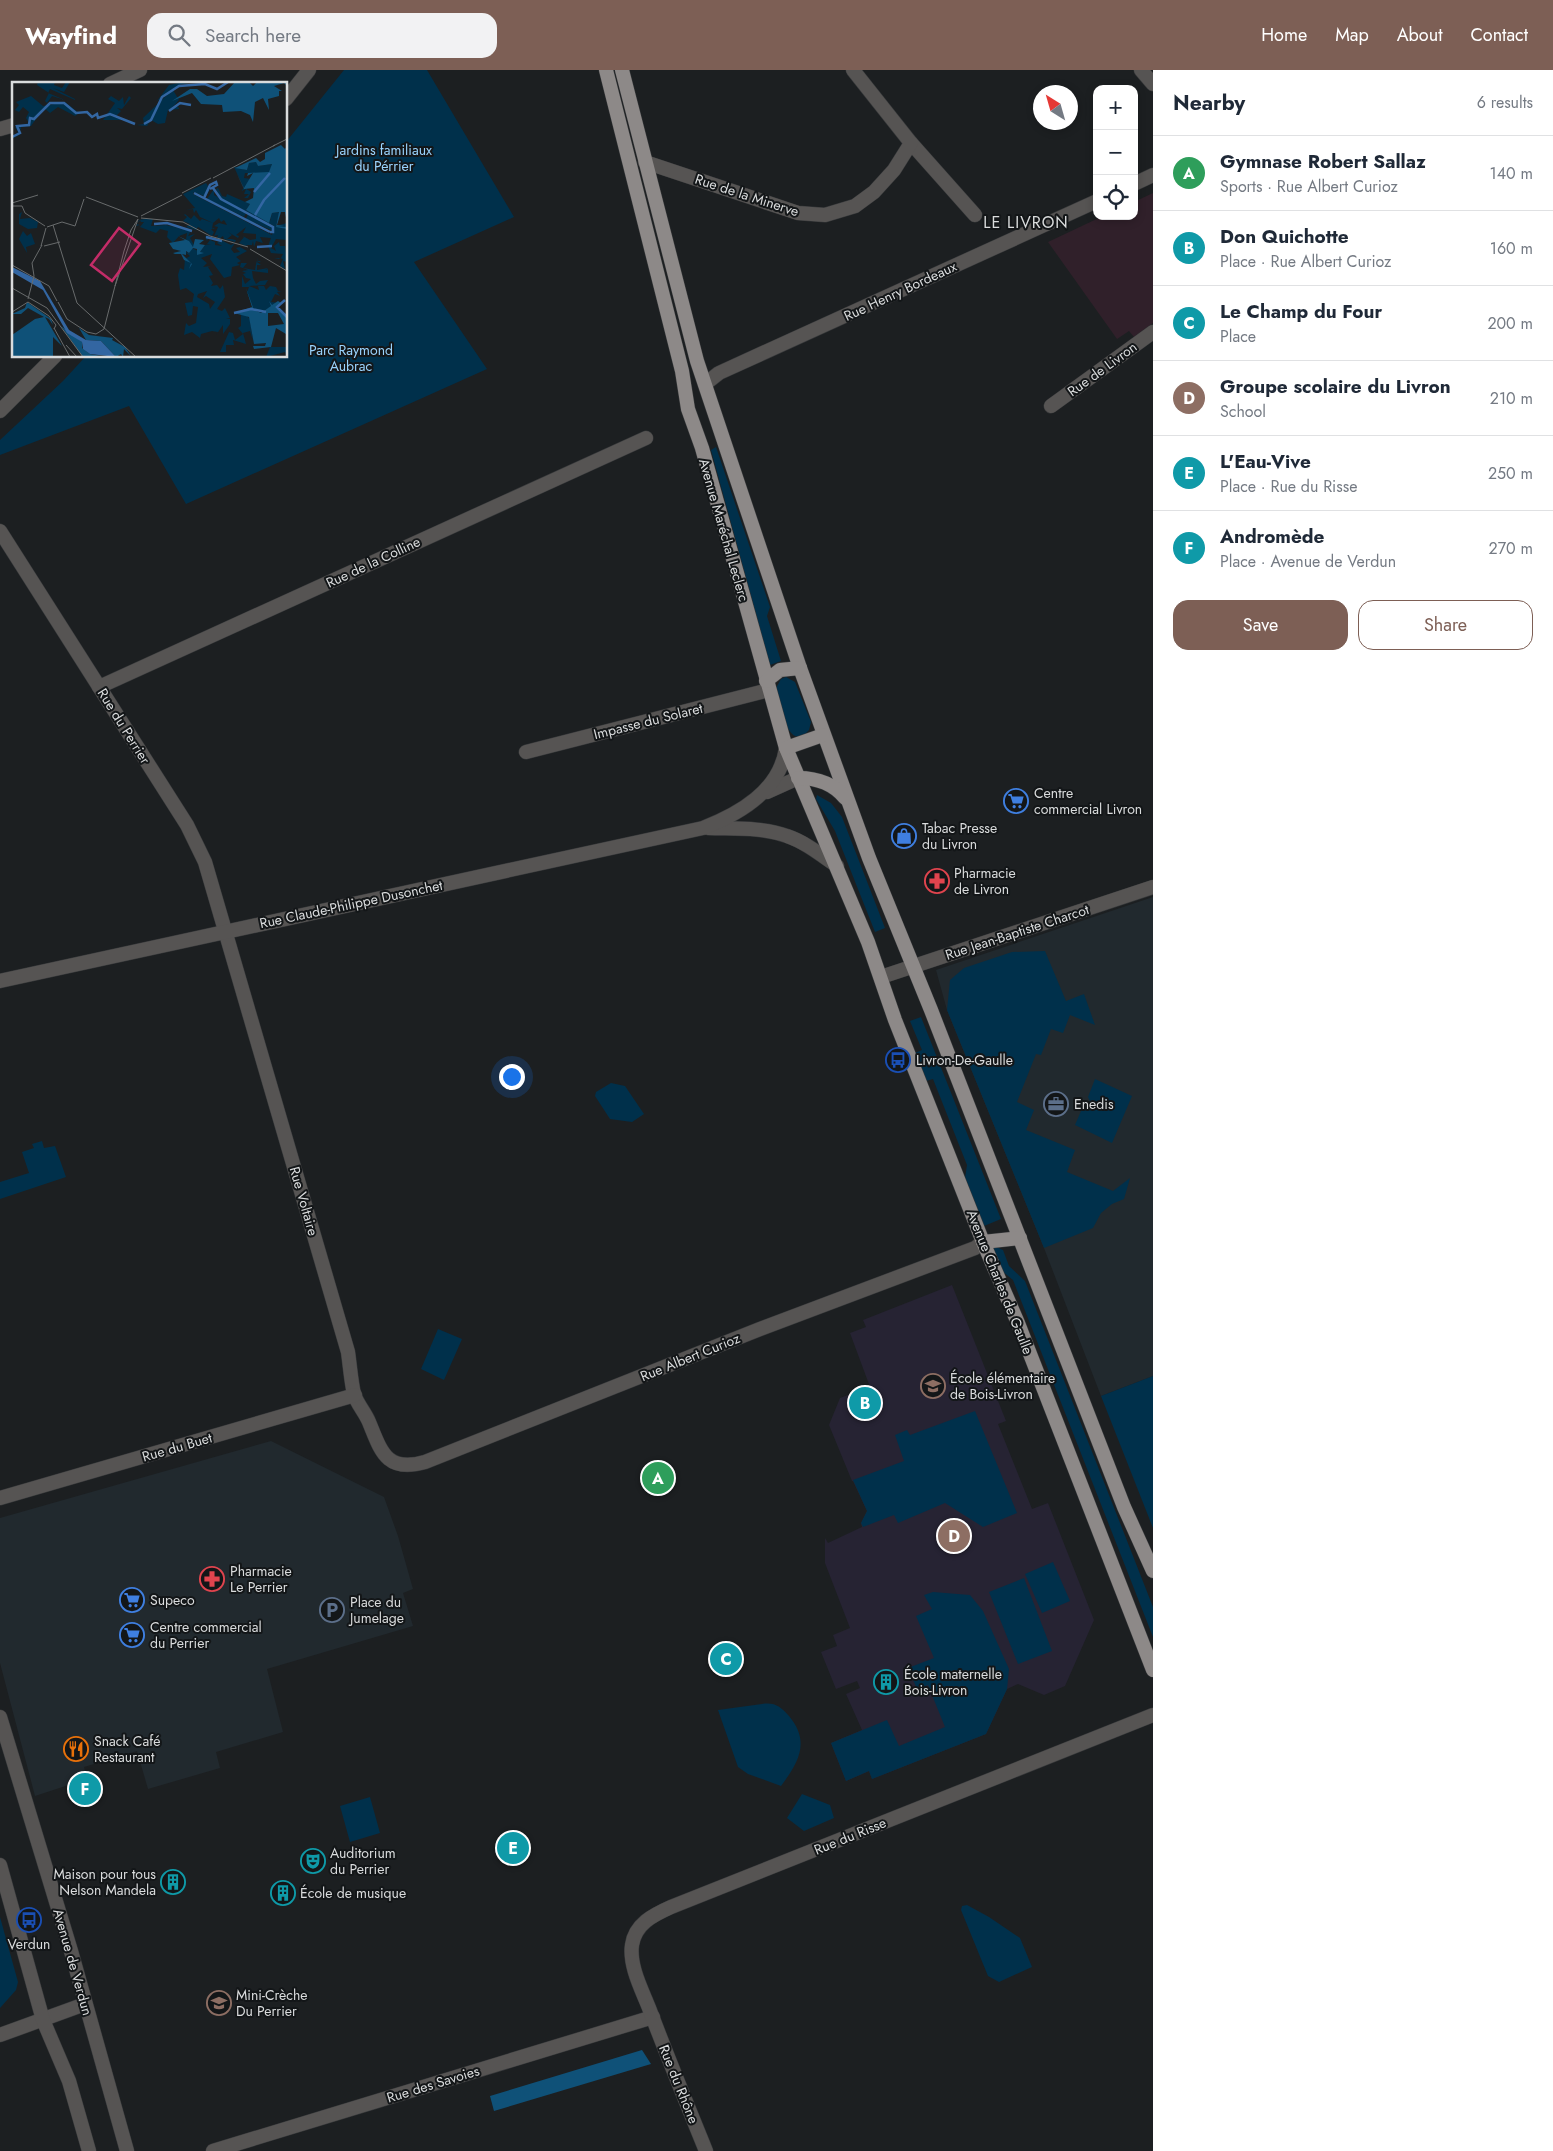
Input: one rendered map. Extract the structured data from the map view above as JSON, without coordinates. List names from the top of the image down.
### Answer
{
  "streets": {
    "main road": ["Avenue Maréchal Leclerc", "Avenue Charles de Gaulle"],
    "street": [
      "Rue de la Minerve",
      "Rue Henry Bordeaux",
      "Rue de Livron",
      "Rue de la Colline",
      "Impasse du Solaret",
      "Rue du Perrier",
      "Rue Claude-Philippe Dusonchet",
      "Rue Jean-Baptiste Charcot",
      "Rue Voltaire",
      "Rue Albert Curioz",
      "Rue du Buet",
      "Rue du Risse",
      "Avenue de Verdun",
      "Rue des Savoies",
      "Rue du Rhône"
    ]
  },
  "crossings": [
    ["Rue de la Minerve", "Avenue Maréchal Leclerc"],
    ["Rue Henry Bordeaux", "Avenue Maréchal Leclerc"],
    ["Avenue Maréchal Leclerc", "Impasse du Solaret"],
    ["Avenue Maréchal Leclerc", "Rue Claude-Philippe Dusonchet"],
    ["Avenue Maréchal Leclerc", "Rue Jean-Baptiste Charcot"],
    ["Avenue Maréchal Leclerc", "Avenue Charles de Gaulle"],
    ["Rue de la Colline", "Rue du Perrier"],
    ["Rue du Perrier", "Rue Claude-Philippe Dusonchet"],
    ["Rue du Perrier", "Rue Voltaire"],
    ["Rue Claude-Philippe Dusonchet", "Rue Voltaire"],
    ["Rue Jean-Baptiste Charcot", "Avenue Charles de Gaulle"],
    ["Rue Voltaire", "Rue Albert Curioz"],
    ["Rue Voltaire", "Rue du Buet"],
    ["Avenue Charles de Gaulle", "Rue Albert Curioz"],
    ["Rue du Risse", "Rue des Savoies"],
    ["Rue du Risse", "Rue du Rhône"],
    ["Rue des Savoies", "Rue du Rhône"]
  ],
  "districts": ["LE LIVRON"],
  "parks": ["Jardins familiaux du Pérrier", "Parc Raymond Aubrac"],
  "places": {
    "supermarket": ["Centre commercial Livron", "Supeco", "Centre commercial du Perrier"],
    "shop": ["Tabac Presse du Livron"],
    "pharmacy": ["Pharmacie de Livron", "Pharmacie Le Perrier"],
    "bus stop": ["Livron-De-Gaulle", "Verdun"],
    "office": ["Enedis"],
    "school or university": ["École élémentaire de Bois-Livron", "Mini-Crèche Du Perrier"],
    "parking": ["Place du Jumelage"],
    "building": ["École maternelle Bois-Livron", "Maison pour tous Nelson Mandela", "École de musique"],
    "restaurant": ["Snack Café Restaurant"],
    "theatre": ["Auditorium du Perrier"]
  },
  "north": "top left",
  "page": {
    "header": "Wayfind",
    "search": "Search here",
    "nav": [
      "Home",
      "Map",
      "About",
      "Contact"
    ],
    "heading": ["Nearby", "6 results"],
    "map_buttons": ["+", "−"],
    "list": [
      {
        "mark": "A",
        "name": "Gymnase Robert Sallaz",
        "note": "Sports · Rue Albert Curioz",
        "value": "140 m"
      },
      {
        "mark": "B",
        "name": "Don Quichotte",
        "note": "Place · Rue Albert Curioz",
        "value": "160 m"
      },
      {
        "mark": "C",
        "name": "Le Champ du Four",
        "note": "Place",
        "value": "200 m"
      },
      {
        "mark": "D",
        "name": "Groupe scolaire du Livron",
        "note": "School",
        "value": "210 m"
      },
      {
        "mark": "E",
        "name": "L'Eau-Vive",
        "note": "Place · Rue du Risse",
        "value": "250 m"
      },
      {
        "mark": "F",
        "name": "Andromède",
        "note": "Place · Avenue de Verdun",
        "value": "270 m"
      }
    ],
    "buttons": ["Save", "Share"],
    "pins": [
      "B",
      "A",
      "D",
      "C",
      "F",
      "E"
    ]
  }
}
